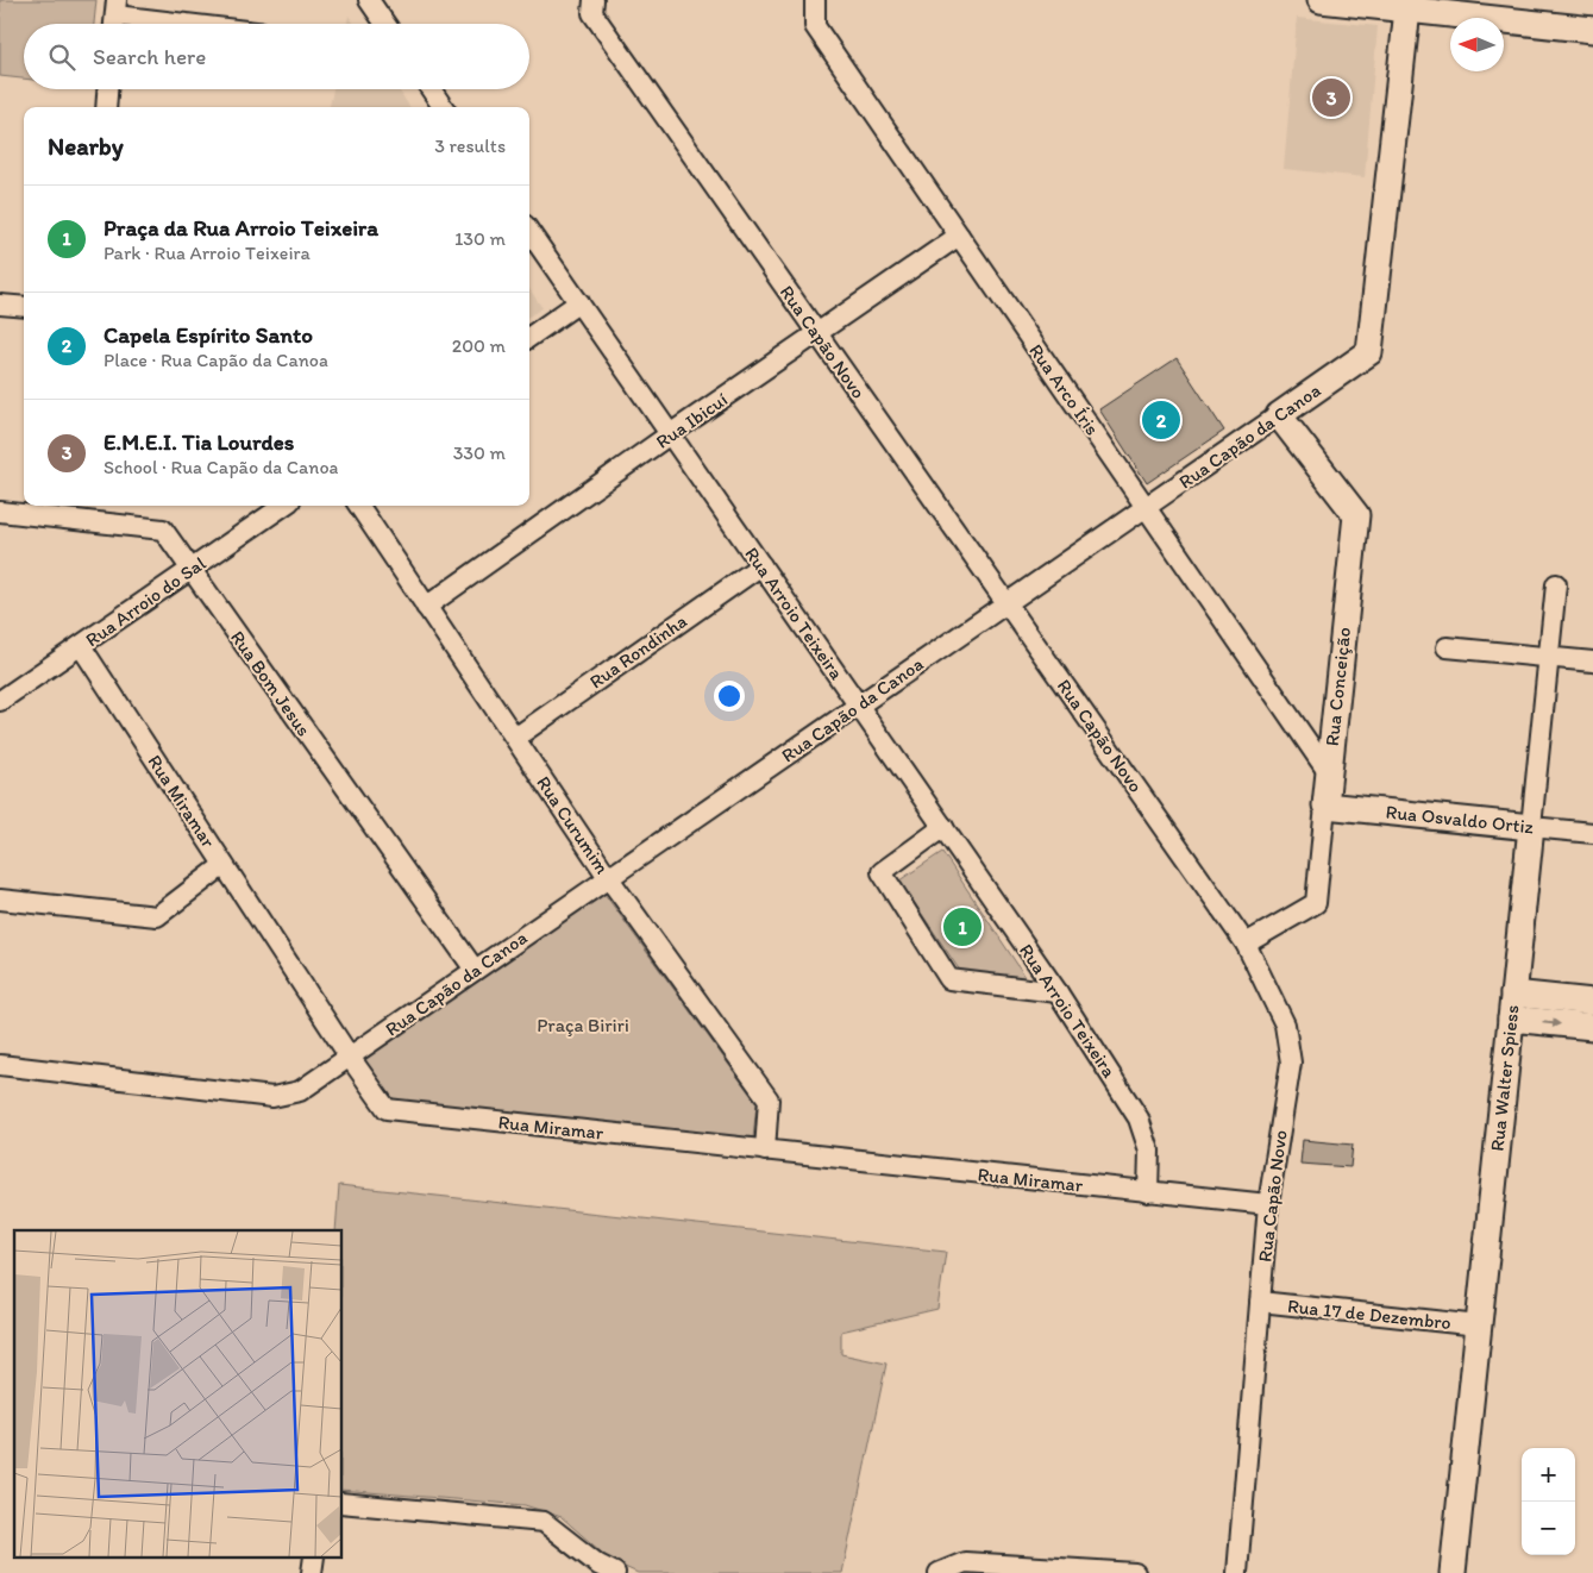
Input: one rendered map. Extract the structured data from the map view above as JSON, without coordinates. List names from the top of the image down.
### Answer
{
  "streets": {
    "street": [
      "Rua Capão Novo",
      "Rua Arco Íris",
      "Rua Ibicuí",
      "Rua Capão da Canoa",
      "Rua Arroio do Sal",
      "Rua Arroio Teixeira",
      "Rua Rondinha",
      "Rua Bom Jesus",
      "Rua Conceição",
      "Rua Miramar",
      "Rua Osvaldo Ortiz",
      "Rua Curumim",
      "Rua Walter Spiess",
      "Rua 17 de Dezembro"
    ]
  },
  "crossings": [
    ["Rua Capão Novo", "Rua Ibicuí"],
    ["Rua Capão Novo", "Rua Capão da Canoa"],
    ["Rua Capão Novo", "Rua Conceição"],
    ["Rua Capão Novo", "Rua Miramar"],
    ["Rua Capão Novo", "Rua 17 de Dezembro"],
    ["Rua Arco Íris", "Rua Ibicuí"],
    ["Rua Arco Íris", "Rua Capão da Canoa"],
    ["Rua Arco Íris", "Rua Conceição"],
    ["Rua Ibicuí", "Rua Arroio Teixeira"],
    ["Rua Ibicuí", "Rua Curumim"],
    ["Rua Capão da Canoa", "Rua Arroio Teixeira"],
    ["Rua Capão da Canoa", "Rua Bom Jesus"],
    ["Rua Capão da Canoa", "Rua Conceição"],
    ["Rua Capão da Canoa", "Rua Miramar"],
    ["Rua Capão da Canoa", "Rua Curumim"],
    ["Rua Arroio do Sal", "Rua Bom Jesus"],
    ["Rua Arroio do Sal", "Rua Miramar"],
    ["Rua Arroio Teixeira", "Rua Rondinha"],
    ["Rua Arroio Teixeira", "Rua Miramar"],
    ["Rua Rondinha", "Rua Curumim"],
    ["Rua Conceição", "Rua Osvaldo Ortiz"],
    ["Rua Miramar", "Rua Curumim"],
    ["Rua Osvaldo Ortiz", "Rua Walter Spiess"],
    ["Rua Walter Spiess", "Rua 17 de Dezembro"]
  ],
  "parks": ["Praça Biriri"],
  "north": "left",
  "page": {
    "search": "Search here",
    "pins": ["3", "2", "1"],
    "heading": ["Nearby", "3 results"],
    "list": [
      {
        "mark": "1",
        "name": "Praça da Rua Arroio Teixeira",
        "note": "Park · Rua Arroio Teixeira",
        "value": "130 m"
      },
      {
        "mark": "2",
        "name": "Capela Espírito Santo",
        "note": "Place · Rua Capão da Canoa",
        "value": "200 m"
      },
      {
        "mark": "3",
        "name": "E.M.E.I. Tia Lourdes",
        "note": "School · Rua Capão da Canoa",
        "value": "330 m"
      }
    ],
    "map_buttons": ["+", "−"]
  }
}
